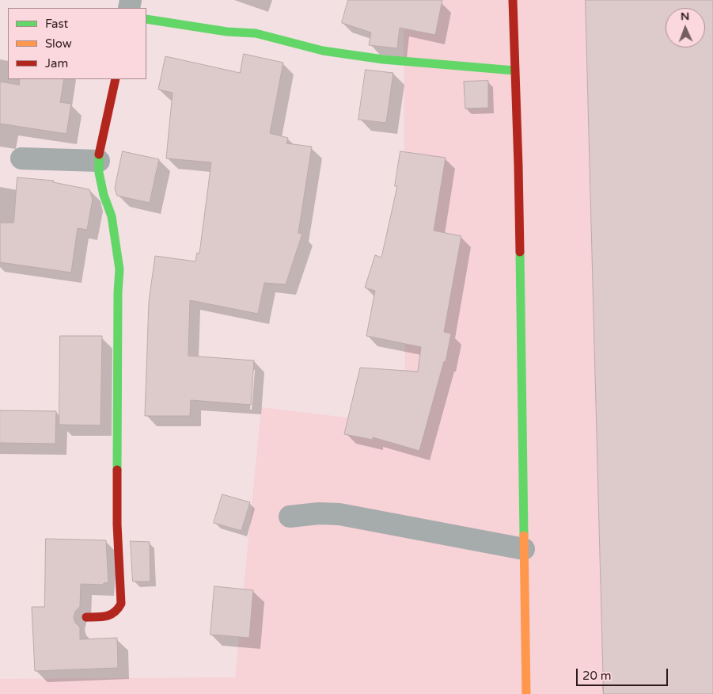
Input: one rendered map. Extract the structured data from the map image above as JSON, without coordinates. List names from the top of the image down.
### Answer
{
  "legend": ["Fast", "Slow", "Jam"],
  "scale_bar": "20 m",
  "north": "top"
}
